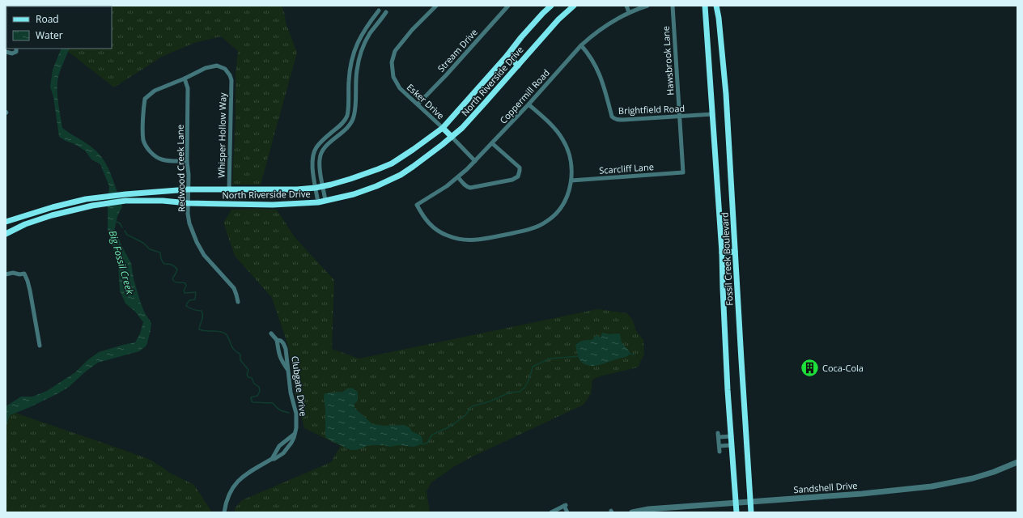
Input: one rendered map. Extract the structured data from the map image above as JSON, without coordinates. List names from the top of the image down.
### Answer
{
  "streets": {
    "main road": ["North Riverside Drive", "Fossil Creek Boulevard"],
    "street": [
      "Stream Drive",
      "Hawsbrook Lane",
      "Coppermill Road",
      "Esker Drive",
      "Brightfield Road",
      "Whisper Hollow Way",
      "Redwood Creek Lane",
      "Scarcliff Lane",
      "Clubgate Drive",
      "Sandshell Drive"
    ]
  },
  "crossings": [
    ["Stream Drive", "Esker Drive"],
    ["Hawsbrook Lane", "Brightfield Road"],
    ["Hawsbrook Lane", "Scarcliff Lane"],
    ["North Riverside Drive", "Esker Drive"],
    ["North Riverside Drive", "Whisper Hollow Way"],
    ["North Riverside Drive", "Redwood Creek Lane"],
    ["Coppermill Road", "Brightfield Road"],
    ["Coppermill Road", "Scarcliff Lane"],
    ["Brightfield Road", "Fossil Creek Boulevard"],
    ["Whisper Hollow Way", "Redwood Creek Lane"],
    ["Fossil Creek Boulevard", "Sandshell Drive"]
  ],
  "water": ["Big Fossil Creek"],
  "places": {
    "building": ["Coca-Cola"]
  },
  "legend": ["Road", "Water"]
}
